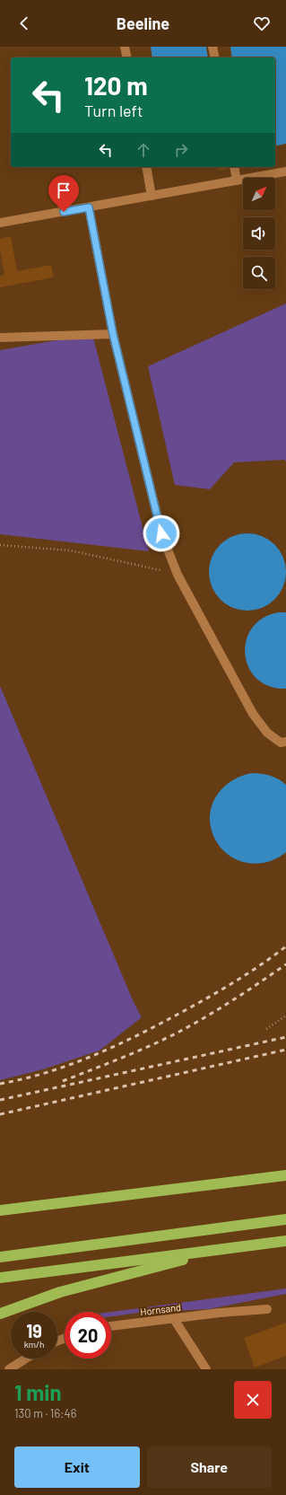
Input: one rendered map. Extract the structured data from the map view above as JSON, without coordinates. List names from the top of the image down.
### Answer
{
  "streets": {
    "street": ["Hornsand"]
  },
  "north": "top right",
  "page": {
    "header": "Beeline",
    "turn": ["120 m", "Turn left"],
    "speed": "19 km/h",
    "limit": "20",
    "heading": ["1 min", "130 m · 16:46"],
    "buttons": ["Exit", "Share"]
  }
}
